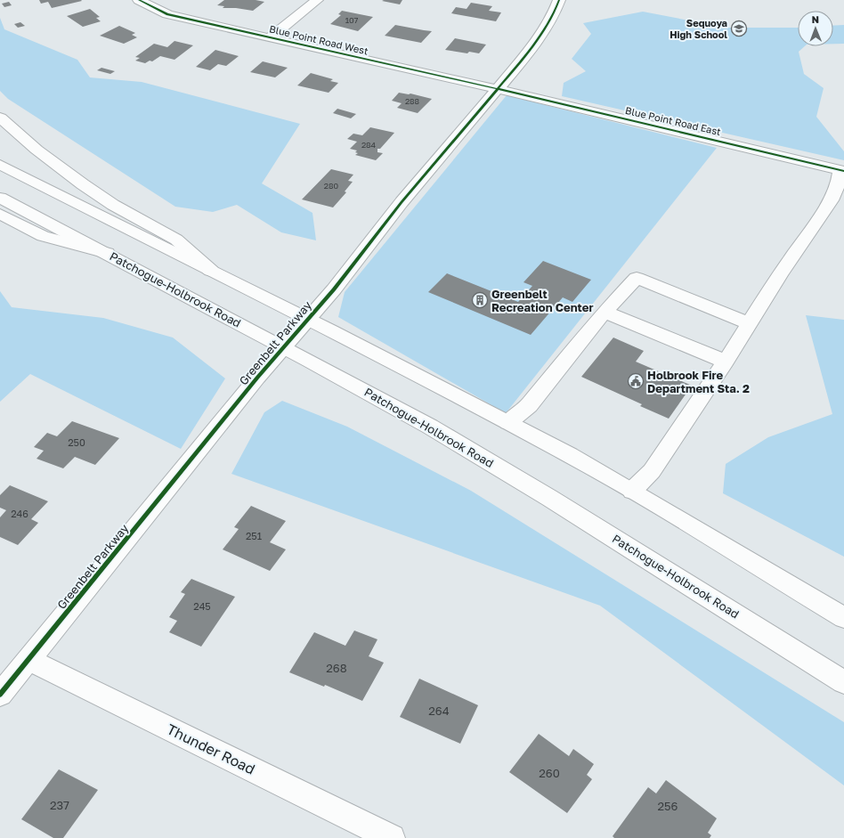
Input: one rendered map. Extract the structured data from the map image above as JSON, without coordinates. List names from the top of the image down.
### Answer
{
  "streets": {
    "main road": [
      "Blue Point Road West",
      "Blue Point Road East",
      "Patchogue-Holbrook Road",
      "Greenbelt Parkway",
      "Thunder Road"
    ]
  },
  "crossings": [
    ["Blue Point Road West", "Blue Point Road East"],
    ["Blue Point Road West", "Greenbelt Parkway"],
    ["Blue Point Road East", "Greenbelt Parkway"],
    ["Patchogue-Holbrook Road", "Greenbelt Parkway"],
    ["Greenbelt Parkway", "Thunder Road"]
  ],
  "places": {
    "school or university": ["Sequoya High School"],
    "building": ["Greenbelt Recreation Center"],
    "public building": ["Holbrook Fire Department Sta. 2"]
  },
  "house_numbers": [
    "107",
    "288",
    "284",
    "280",
    "250",
    "246",
    "251",
    "245",
    "268",
    "264",
    "260",
    "237",
    "256"
  ],
  "north": "top"
}
